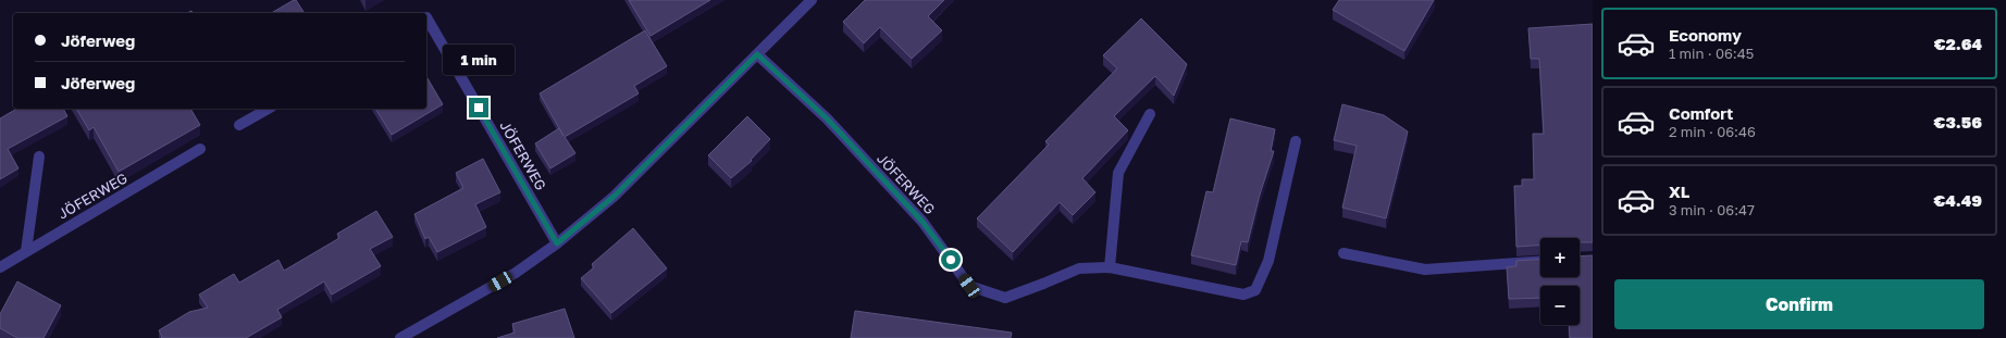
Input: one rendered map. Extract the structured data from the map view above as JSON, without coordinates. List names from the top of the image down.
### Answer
{
  "streets": {
    "street": ["JÖFERWEG"]
  },
  "page": {
    "list": [
      {
        "name": "Economy",
        "note": "1 min · 06:45",
        "value": "€2.64"
      },
      {
        "name": "Comfort",
        "note": "2 min · 06:46",
        "value": "€3.56"
      },
      {
        "name": "XL",
        "note": "3 min · 06:47",
        "value": "€4.49"
      }
    ],
    "banner": ["Jöferweg", "Jöferweg"],
    "bubble": "1 min",
    "map_buttons": ["+", "−"],
    "buttons": "Confirm"
  }
}
